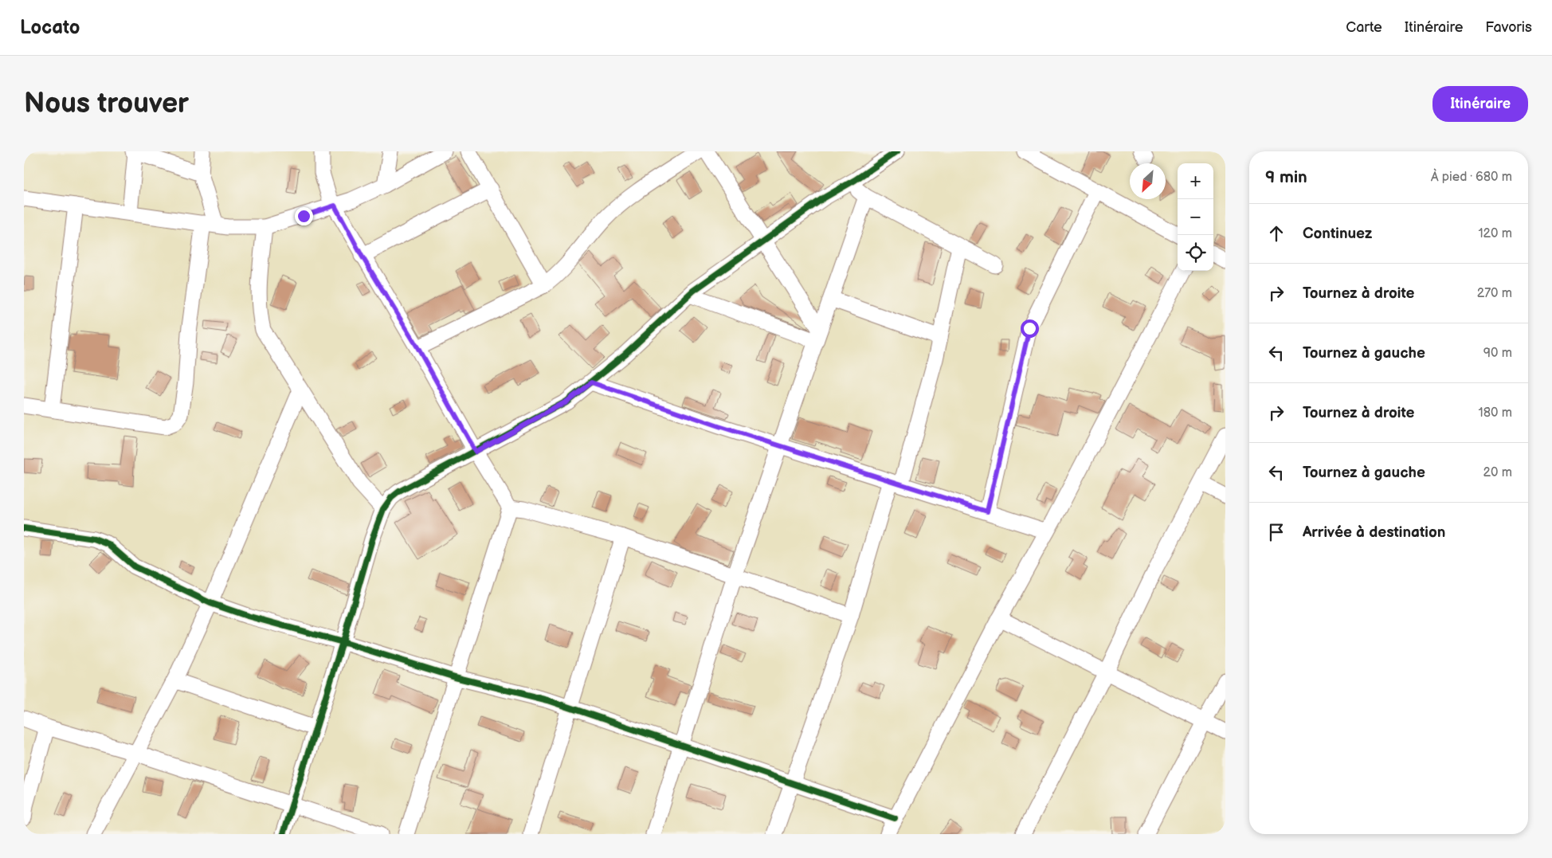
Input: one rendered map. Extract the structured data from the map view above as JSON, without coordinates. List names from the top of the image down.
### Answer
{
  "north": "bottom left",
  "page": {
    "header": "Locato",
    "nav": ["Carte", "Itinéraire", "Favoris"],
    "buttons": "Itinéraire",
    "title": "Nous trouver",
    "heading": ["9 min", "À pied · 680 m"],
    "map_buttons": ["+", "−"],
    "list": [
      ["Continuez", "120 m"],
      ["Tournez à droite", "270 m"],
      ["Tournez à gauche", "90 m"],
      ["Tournez à droite", "180 m"],
      ["Tournez à gauche", "20 m"],
      "Arrivée à destination"
    ]
  }
}
